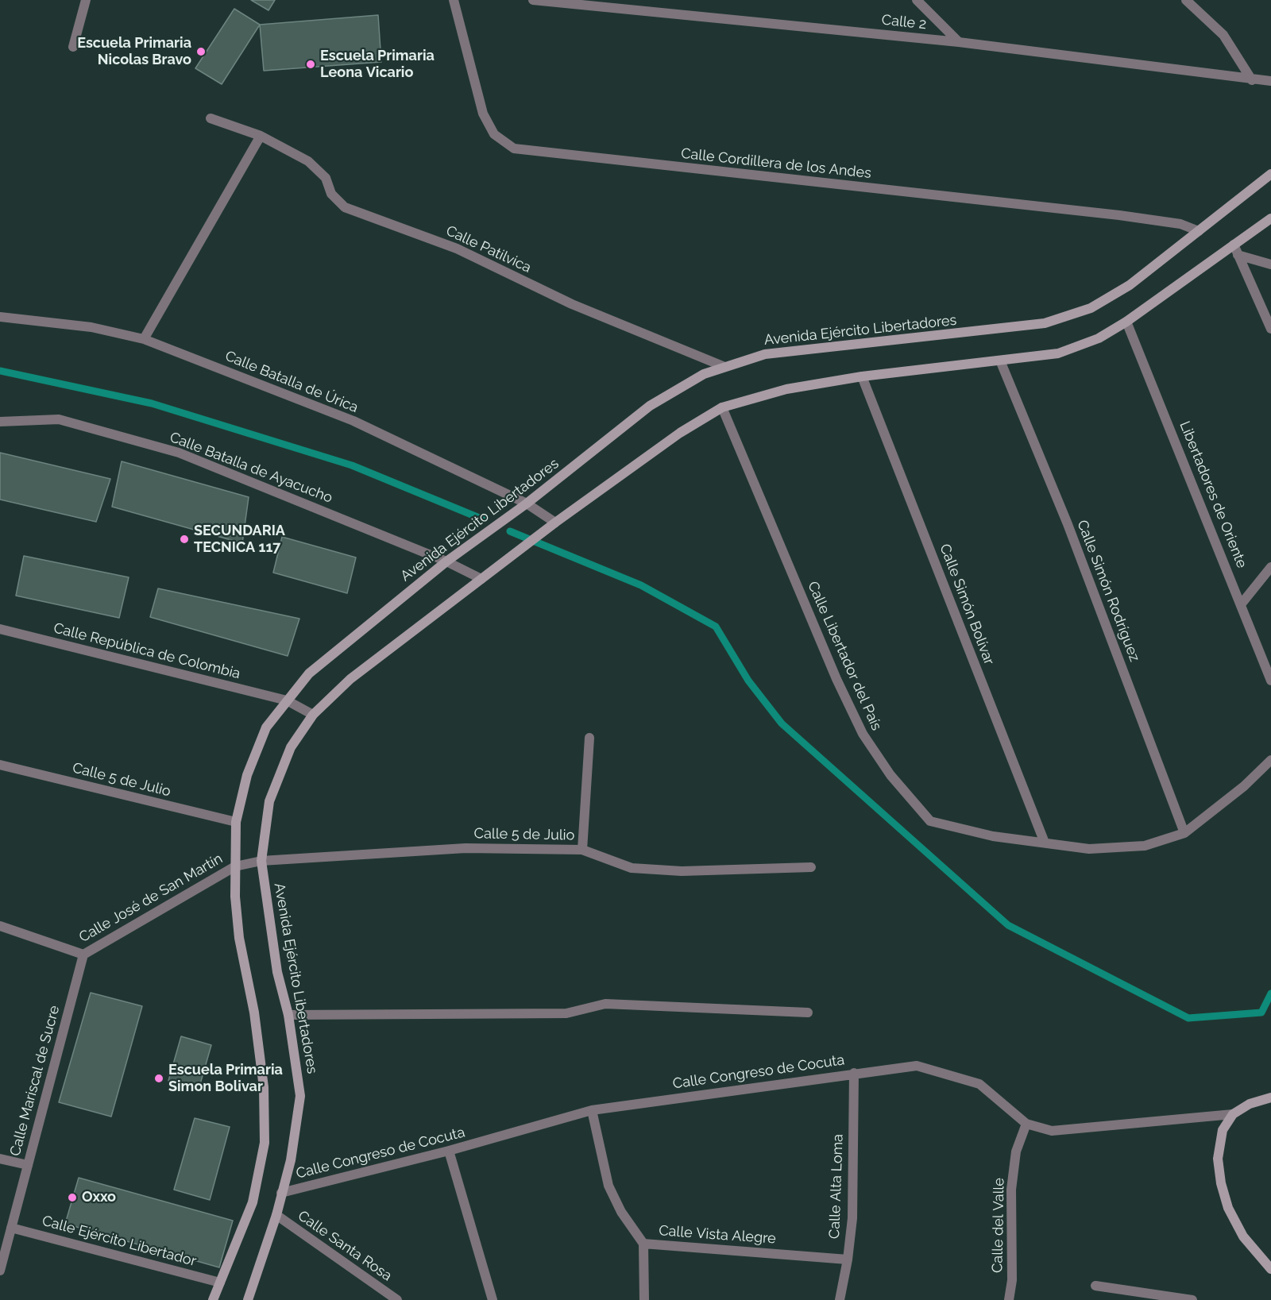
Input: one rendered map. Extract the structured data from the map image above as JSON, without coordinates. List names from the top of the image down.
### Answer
{
  "streets": {
    "main road": ["Avenida Ejército Libertadores"],
    "street": [
      "Calle 2",
      "Calle Cordillera de los Andes",
      "Calle Patilvica",
      "Calle Batalla de Úrica",
      "Calle Batalla de Ayacucho",
      "Libertadores de Oriente",
      "Calle Simón Rodríguez",
      "Calle Simón Bolívar",
      "Calle República de Colombia",
      "Calle Libertador del País",
      "Calle 5 de Julio",
      "Calle José de San Martín",
      "Calle Congreso de Cocuta",
      "Calle Mariscal de Sucre",
      "Calle Alta Loma",
      "Calle del Valle",
      "Calle Vista Alegre",
      "Calle Ejército Libertador",
      "Calle Santa Rosa"
    ]
  },
  "crossings": [
    ["Calle Cordillera de los Andes", "Avenida Ejército Libertadores"],
    ["Calle Patilvica", "Avenida Ejército Libertadores"],
    ["Avenida Ejército Libertadores", "Calle Batalla de Úrica"],
    ["Avenida Ejército Libertadores", "Calle Batalla de Ayacucho"],
    ["Avenida Ejército Libertadores", "Libertadores de Oriente"],
    ["Avenida Ejército Libertadores", "Calle Simón Rodríguez"],
    ["Avenida Ejército Libertadores", "Calle Simón Bolívar"],
    ["Avenida Ejército Libertadores", "Calle República de Colombia"],
    ["Avenida Ejército Libertadores", "Calle Libertador del País"],
    ["Avenida Ejército Libertadores", "Calle 5 de Julio"],
    ["Avenida Ejército Libertadores", "Calle José de San Martín"],
    ["Avenida Ejército Libertadores", "Calle Congreso de Cocuta"],
    ["Avenida Ejército Libertadores", "Calle Ejército Libertador"],
    ["Avenida Ejército Libertadores", "Calle Santa Rosa"],
    ["Calle Simón Rodríguez", "Calle Libertador del País"],
    ["Calle Simón Bolívar", "Calle Libertador del País"],
    ["Calle 5 de Julio", "Calle José de San Martín"],
    ["Calle José de San Martín", "Calle Mariscal de Sucre"],
    ["Calle Congreso de Cocuta", "Calle Alta Loma"],
    ["Calle Congreso de Cocuta", "Calle del Valle"],
    ["Calle Congreso de Cocuta", "Calle Vista Alegre"],
    ["Calle Mariscal de Sucre", "Calle Ejército Libertador"],
    ["Calle Alta Loma", "Calle Vista Alegre"]
  ],
  "places": [
    "Escuela Primaria Nicolas Bravo",
    "Escuela Primaria Leona Vicario",
    "SECUNDARIA TECNICA 117",
    "Escuela Primaria Simon Bolivar",
    "Oxxo"
  ]
}
